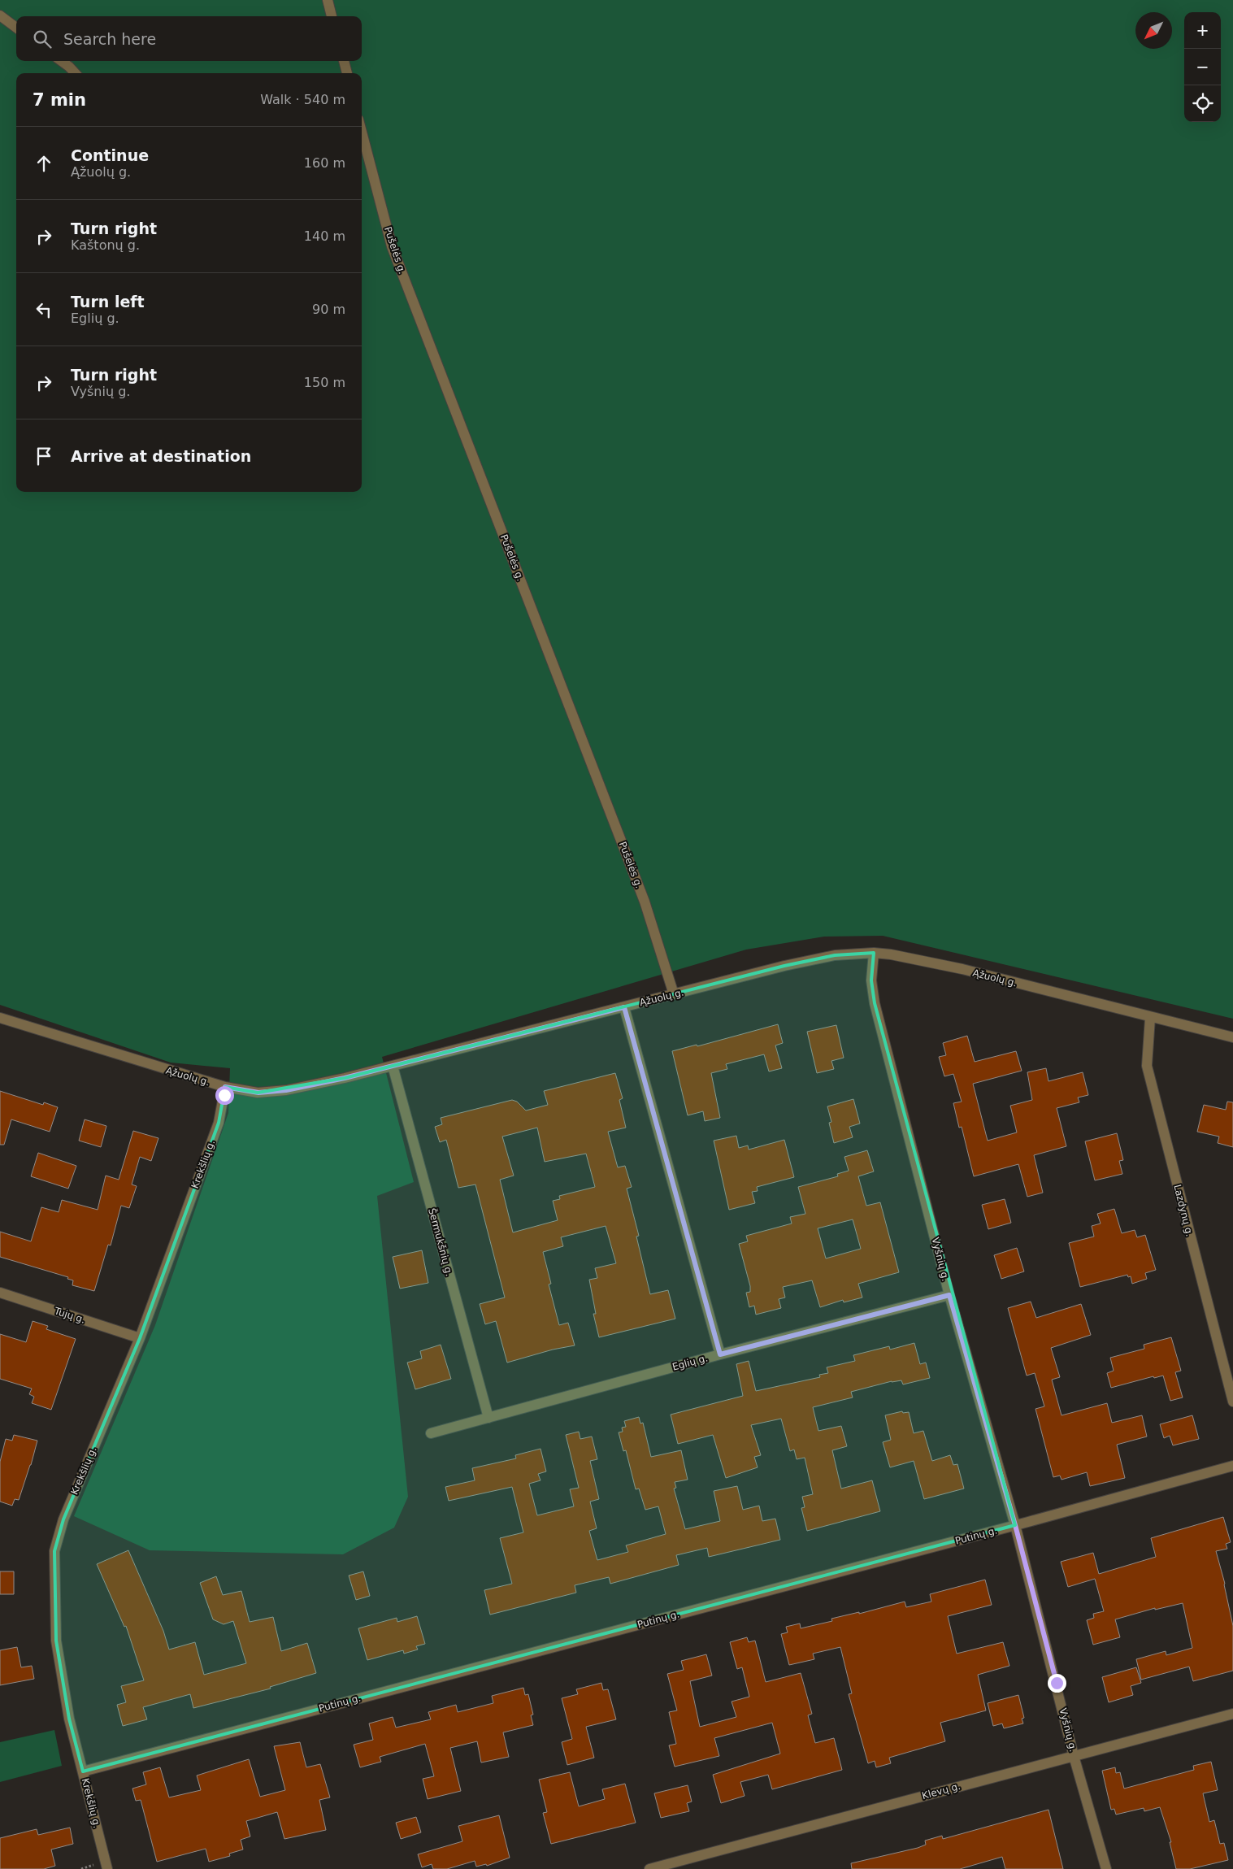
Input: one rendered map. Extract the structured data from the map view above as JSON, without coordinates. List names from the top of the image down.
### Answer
{
  "streets": {
    "street": [
      "Pušelės g.",
      "Ąžuolų g.",
      "Krekšlių g.",
      "Lazdynų g.",
      "Šermukšnių g.",
      "Vyšnių g.",
      "Tujų g.",
      "Eglių g.",
      "Putinų g.",
      "Klevų g."
    ]
  },
  "crossings": [
    ["Pušelės g.", "Ąžuolų g."],
    ["Ąžuolų g.", "Krekšlių g."],
    ["Ąžuolų g.", "Lazdynų g."],
    ["Ąžuolų g.", "Šermukšnių g."],
    ["Ąžuolų g.", "Vyšnių g."],
    ["Krekšlių g.", "Tujų g."],
    ["Krekšlių g.", "Putinų g."],
    ["Šermukšnių g.", "Eglių g."],
    ["Vyšnių g.", "Eglių g."],
    ["Vyšnių g.", "Putinų g."],
    ["Vyšnių g.", "Klevų g."]
  ],
  "north": "bottom left",
  "page": {
    "map_buttons": ["+", "−"],
    "search": "Search here",
    "heading": ["7 min", "Walk · 540 m"],
    "list": [
      ["Continue", "Ąžuolų g.", "160 m"],
      ["Turn right", "Kaštonų g.", "140 m"],
      ["Turn left", "Eglių g.", "90 m"],
      ["Turn right", "Vyšnių g.", "150 m"],
      "Arrive at destination"
    ]
  }
}
